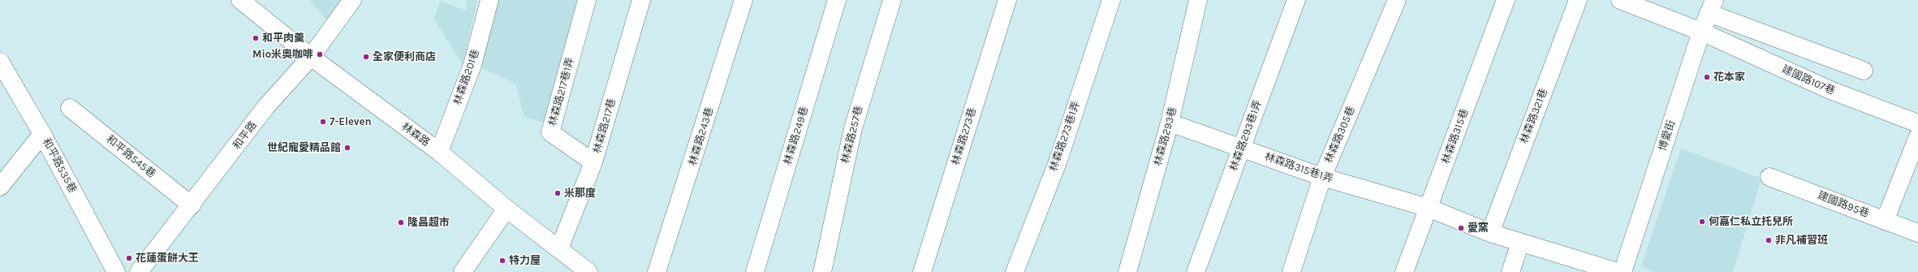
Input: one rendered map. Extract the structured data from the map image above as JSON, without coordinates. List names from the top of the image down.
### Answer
{
  "streets": {
    "street": [
      "林森路201巷",
      "建國路107巷",
      "林森路217巷1弄",
      "林森路321巷",
      "林森路217巷",
      "林森路",
      "林森路257巷",
      "林森路305巷",
      "和平路",
      "林森路249巷",
      "林森路293巷1弄",
      "博愛街",
      "林森路243巷",
      "林森路273巷",
      "林森路273巷1弄",
      "林森路293巷",
      "林森路315巷",
      "和平路545巷",
      "和平路535巷",
      "林森路315巷1弄",
      "建國路95巷"
    ]
  },
  "crossings": [
    ["林森路201巷", "林森路"],
    ["建國路107巷", "博愛街"],
    ["林森路217巷1弄", "林森路217巷"],
    ["林森路217巷", "林森路"],
    ["林森路", "和平路"],
    ["林森路305巷", "林森路315巷1弄"],
    ["和平路", "和平路545巷"],
    ["林森路293巷1弄", "林森路315巷1弄"],
    ["林森路293巷", "林森路315巷1弄"],
    ["林森路315巷", "林森路315巷1弄"]
  ],
  "places": [
    "和平肉羹",
    "Mio米奧咖啡",
    "全家便利商店",
    "花本家",
    "7-Eleven",
    "世紀寵愛精品館",
    "米那度",
    "何嘉仁私立托兒所",
    "隆昌超市",
    "愛窯",
    "非凡補習班",
    "花蓮蛋餅大王",
    "特力屋"
  ]
}
